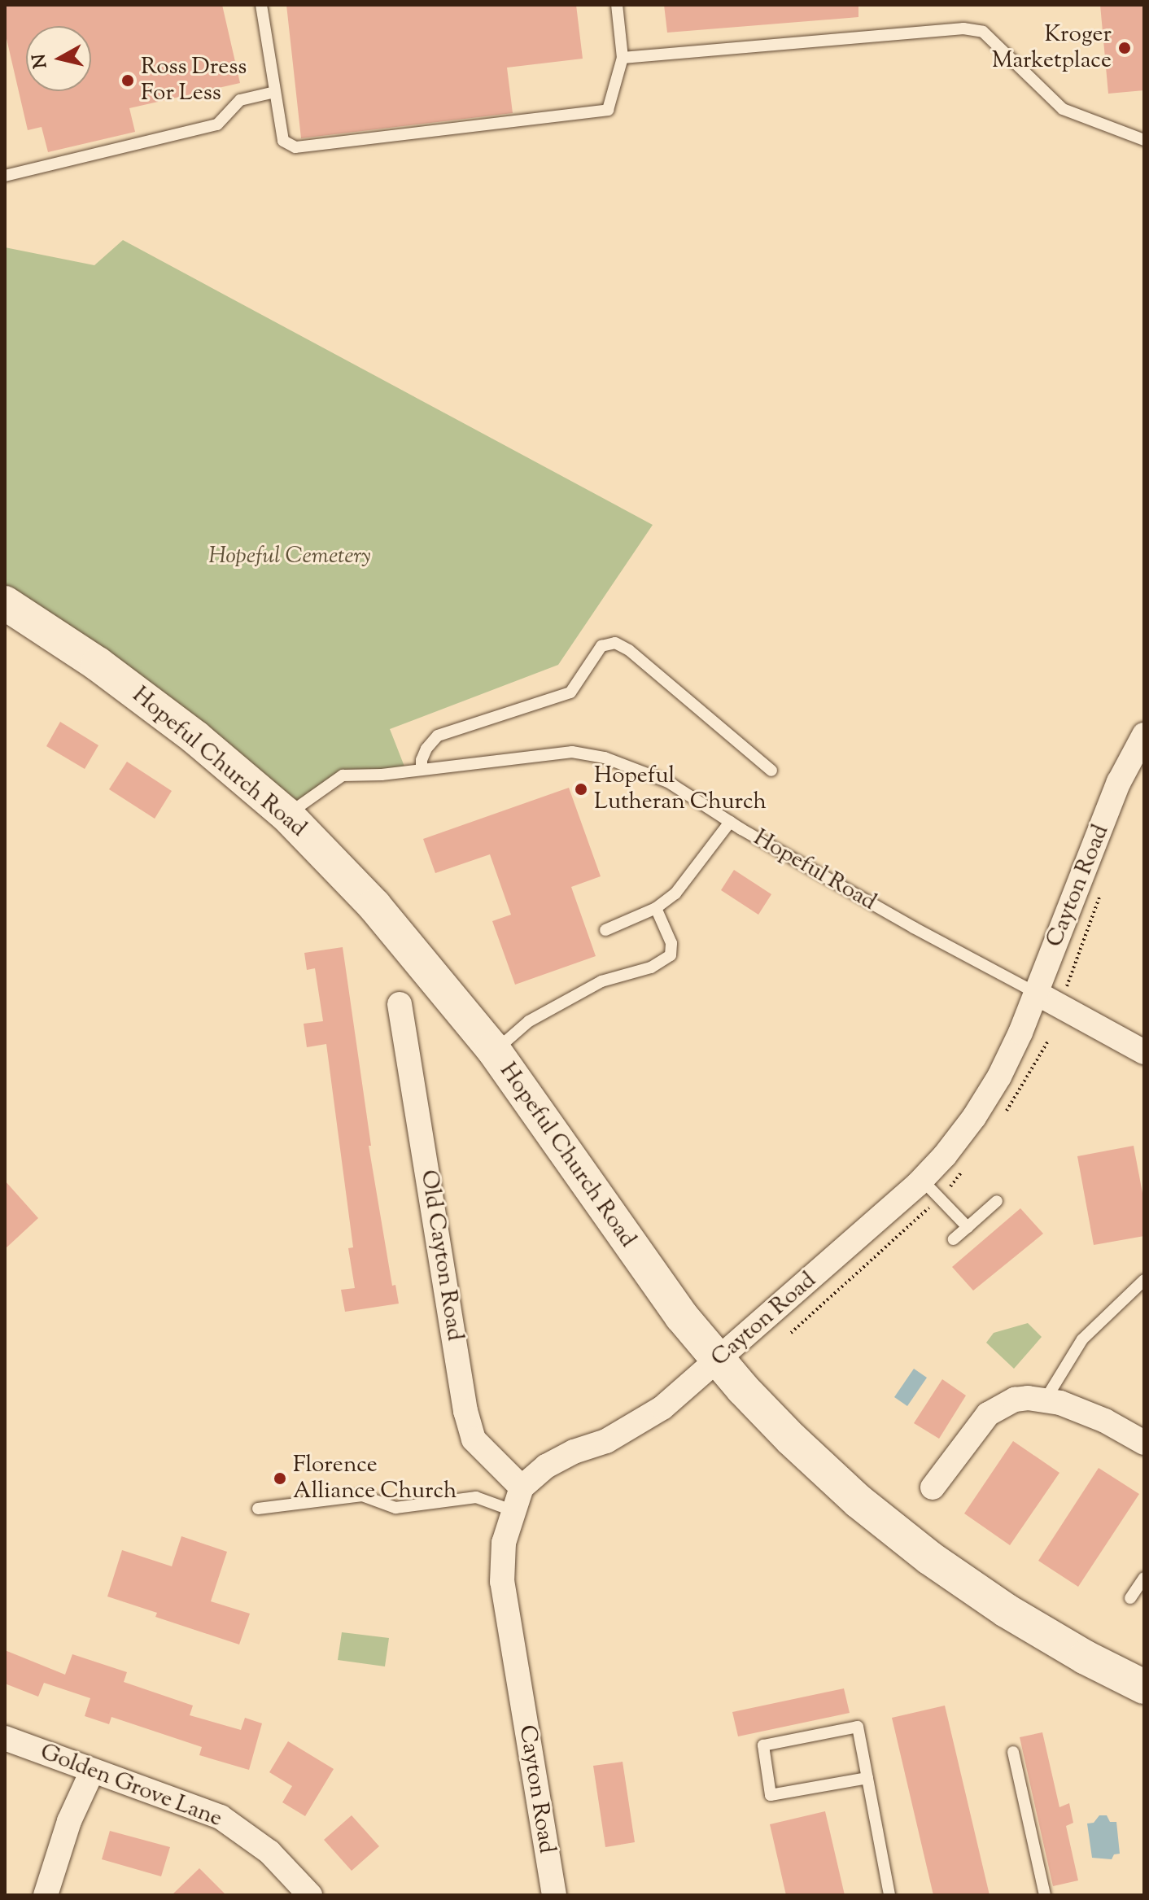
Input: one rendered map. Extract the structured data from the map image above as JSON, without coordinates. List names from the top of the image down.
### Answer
{
  "streets": {
    "main road": ["Hopeful Church Road"],
    "street": [
      "Hopeful Road",
      "Cayton Road",
      "Old Cayton Road",
      "Golden Grove Lane"
    ]
  },
  "crossings": [
    ["Hopeful Church Road", "Hopeful Road"],
    ["Hopeful Church Road", "Cayton Road"],
    ["Hopeful Road", "Cayton Road"],
    ["Cayton Road", "Old Cayton Road"]
  ],
  "parks": ["Hopeful Cemetery"],
  "places": [
    "Kroger Marketplace",
    "Ross Dress For Less",
    "Hopeful Lutheran Church",
    "Florence Alliance Church"
  ],
  "north": "left"
}
